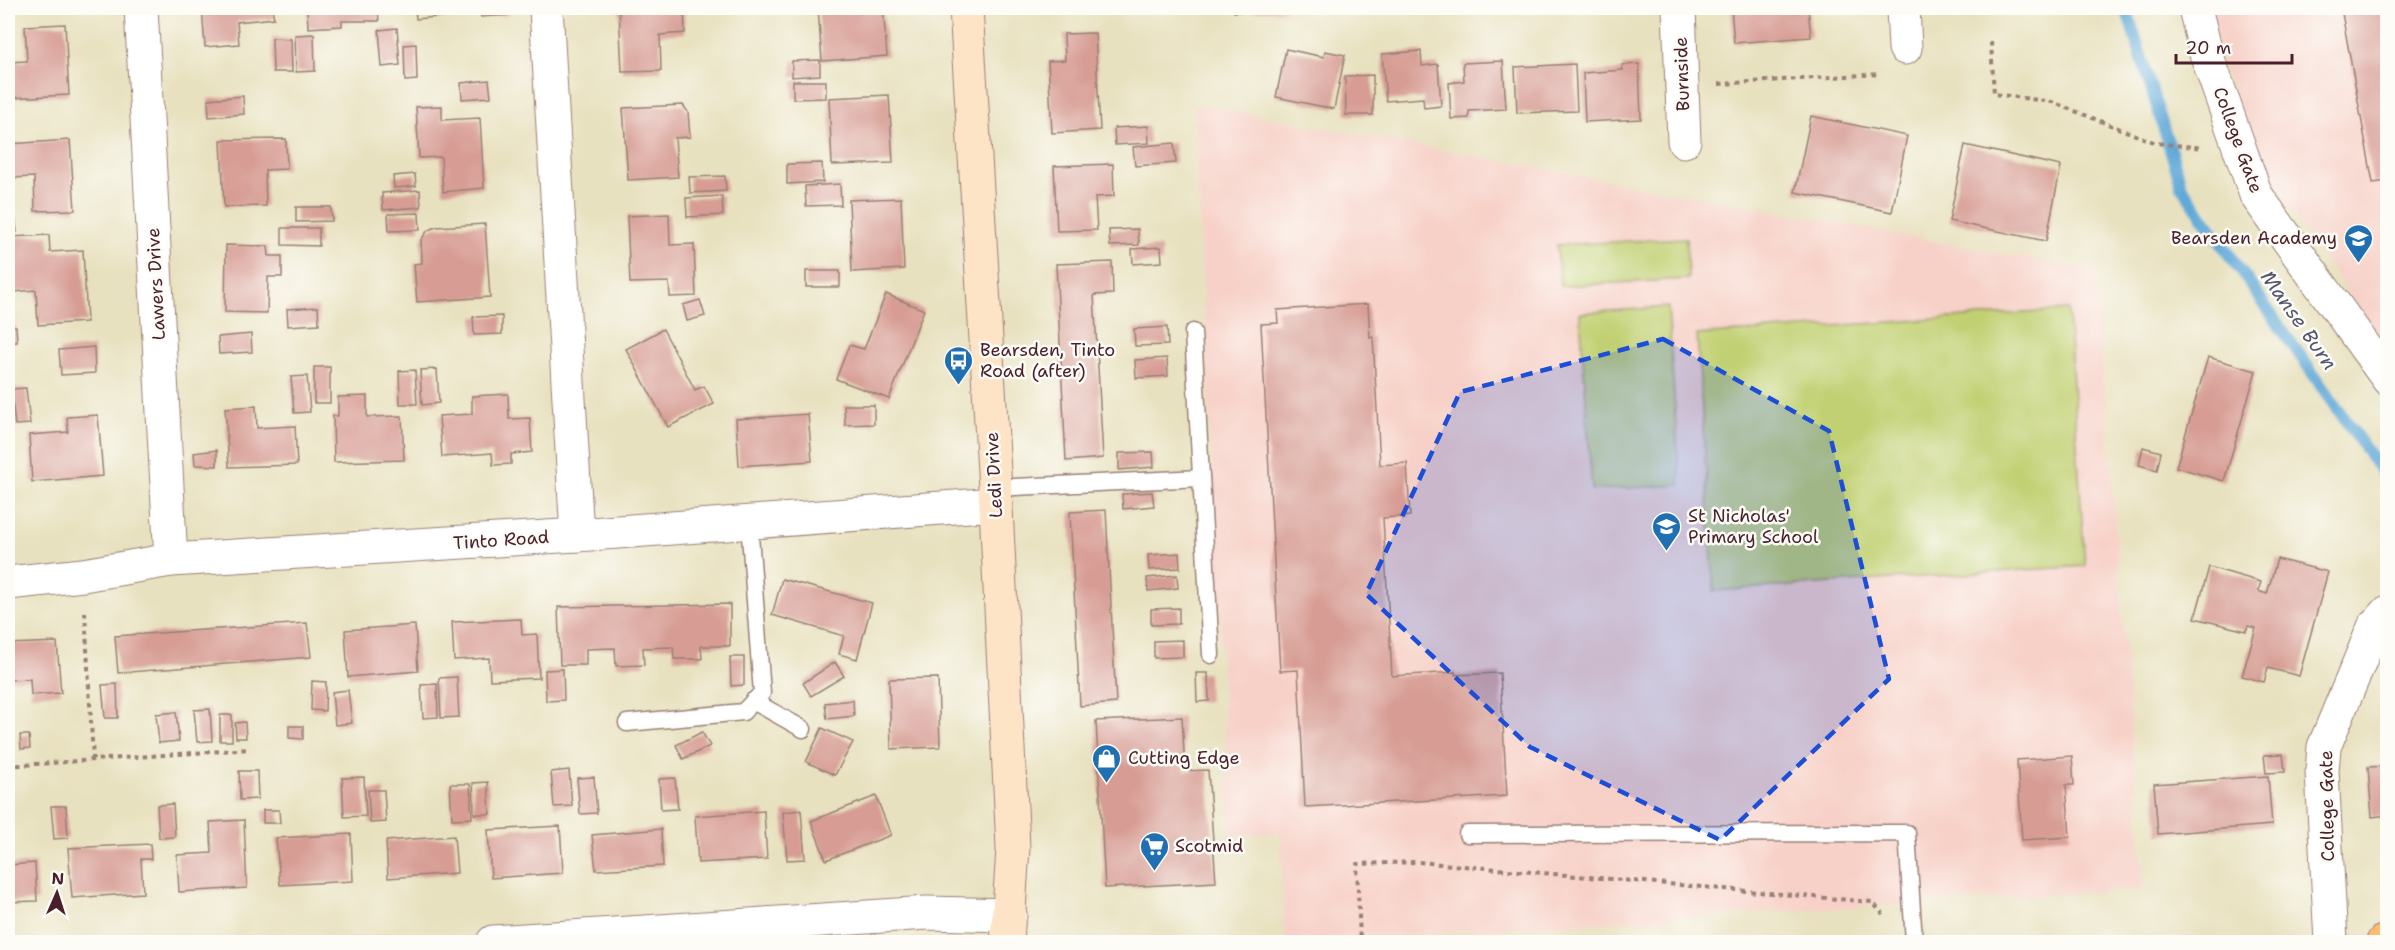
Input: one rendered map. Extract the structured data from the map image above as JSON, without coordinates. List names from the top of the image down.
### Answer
{
  "streets": {
    "street": [
      "Burnside",
      "College Gate",
      "Lawers Drive",
      "Ledi Drive",
      "Tinto Road"
    ]
  },
  "crossings": [
    ["Lawers Drive", "Tinto Road"],
    ["Ledi Drive", "Tinto Road"]
  ],
  "water": ["Manse Burn"],
  "places": {
    "school or university": ["Bearsden Academy", "St Nicholas' Primary School"],
    "bus stop": ["Bearsden, Tinto Road (after)"],
    "shop": ["Cutting Edge"],
    "supermarket": ["Scotmid"]
  },
  "scale_bar": "20 m",
  "north": "top"
}
